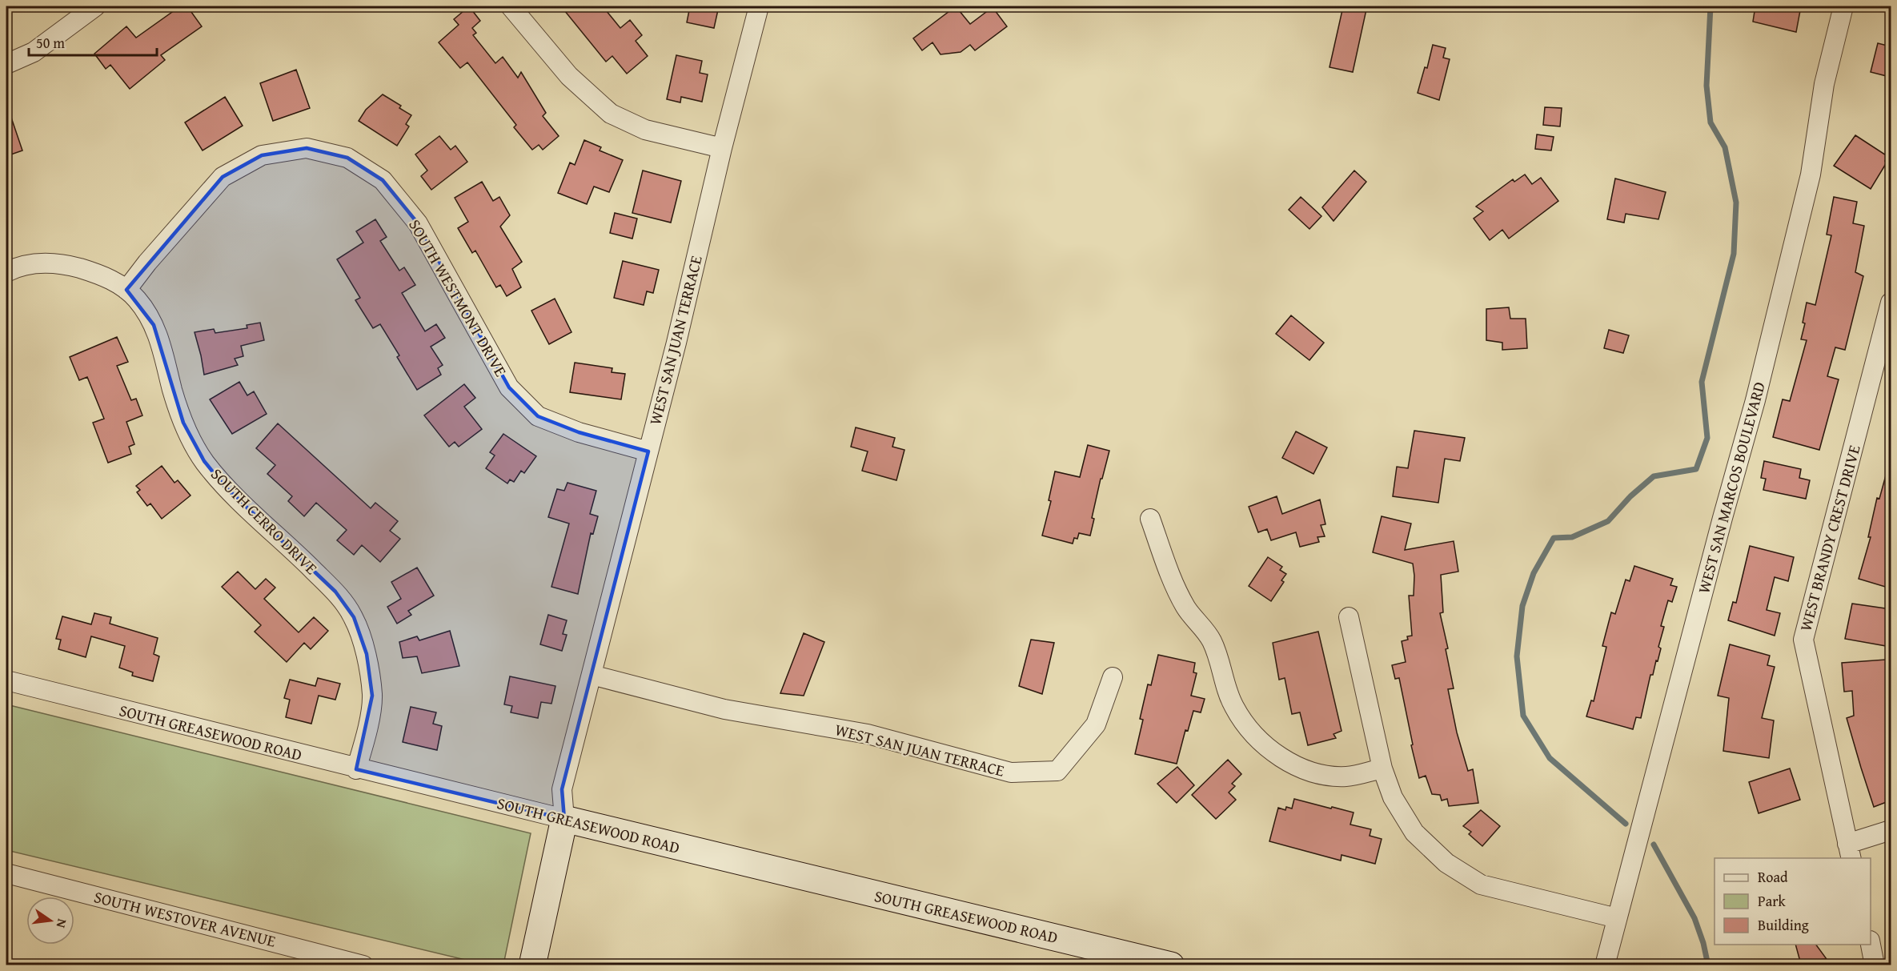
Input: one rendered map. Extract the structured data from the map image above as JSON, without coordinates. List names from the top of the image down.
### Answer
{
  "streets": {
    "street": [
      "SOUTH WESTMONT DRIVE",
      "WEST SAN JUAN TERRACE",
      "WEST SAN MARCOS BOULEVARD",
      "SOUTH CERRO DRIVE",
      "WEST BRANDY CREST DRIVE",
      "SOUTH GREASEWOOD ROAD",
      "SOUTH WESTOVER AVENUE"
    ]
  },
  "crossings": [
    ["SOUTH WESTMONT DRIVE", "WEST SAN JUAN TERRACE"],
    ["SOUTH WESTMONT DRIVE", "SOUTH CERRO DRIVE"],
    ["WEST SAN JUAN TERRACE", "SOUTH GREASEWOOD ROAD"],
    ["SOUTH CERRO DRIVE", "SOUTH GREASEWOOD ROAD"]
  ],
  "legend": ["Road", "Park", "Building"],
  "scale_bar": "50 m",
  "north": "right"
}
